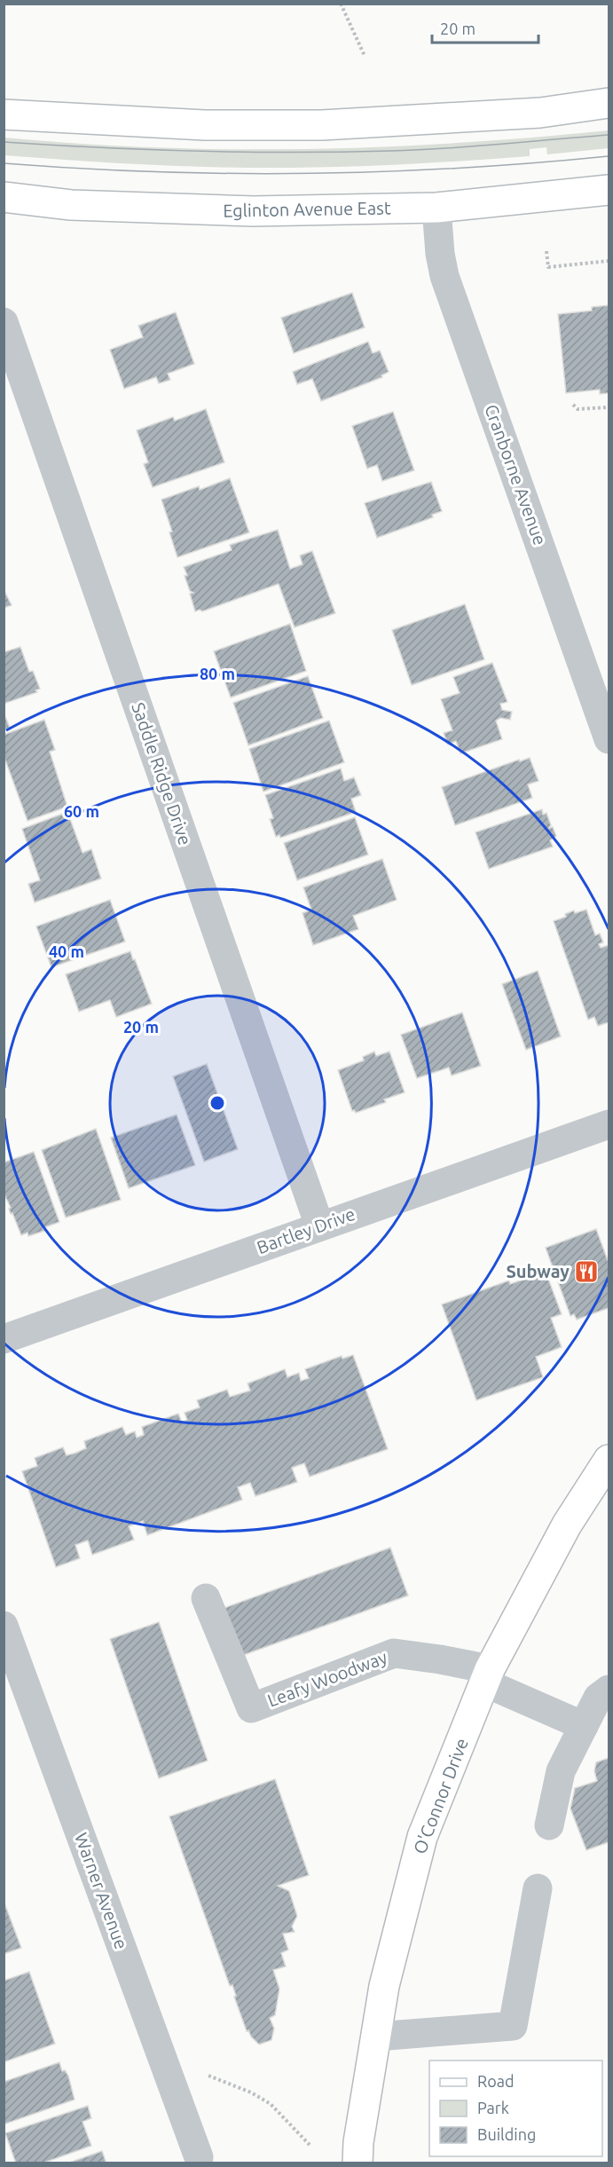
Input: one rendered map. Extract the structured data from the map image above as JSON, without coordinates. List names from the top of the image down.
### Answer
{
  "streets": {
    "main road": ["Eglinton Avenue East", "O'Connor Drive"],
    "street": [
      "Cranborne Avenue",
      "Saddle Ridge Drive",
      "Bartley Drive",
      "Leafy Woodway",
      "Warner Avenue"
    ]
  },
  "crossings": [
    ["Eglinton Avenue East", "Cranborne Avenue"],
    ["Saddle Ridge Drive", "Bartley Drive"],
    ["Leafy Woodway", "O'Connor Drive"]
  ],
  "places": {
    "restaurant": ["Subway"]
  },
  "legend": ["Road", "Park", "Building"],
  "scale_bar": "20 m",
  "rings": [
    "80 m",
    "60 m",
    "40 m",
    "20 m"
  ]
}
